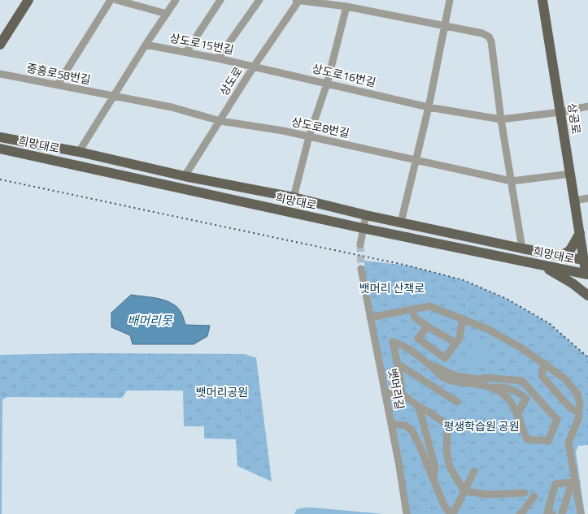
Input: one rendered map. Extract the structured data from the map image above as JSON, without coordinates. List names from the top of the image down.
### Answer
{
  "streets": {
    "main road": ["상공로", "희망대로"],
    "street": [
      "상도로15번길",
      "중흥로58번길",
      "상도로16번길",
      "상도로",
      "상도로8번길",
      "뱃머리길"
    ]
  },
  "crossings": [
    ["상도로15번길", "상도로16번길"],
    ["상도로15번길", "상도로"],
    ["중흥로58번길", "상도로"],
    ["중흥로58번길", "상도로8번길"],
    ["상도로16번길", "상도로"],
    ["상도로16번길", "상공로"],
    ["상도로", "상도로8번길"],
    ["상도로", "희망대로"],
    ["상공로", "상도로8번길"],
    ["상공로", "희망대로"],
    ["상도로8번길", "희망대로"]
  ],
  "water": ["배머리못"],
  "parks": ["뱃머리 산책로", "뱃머리공원", "평생학습원 공원"]
}
